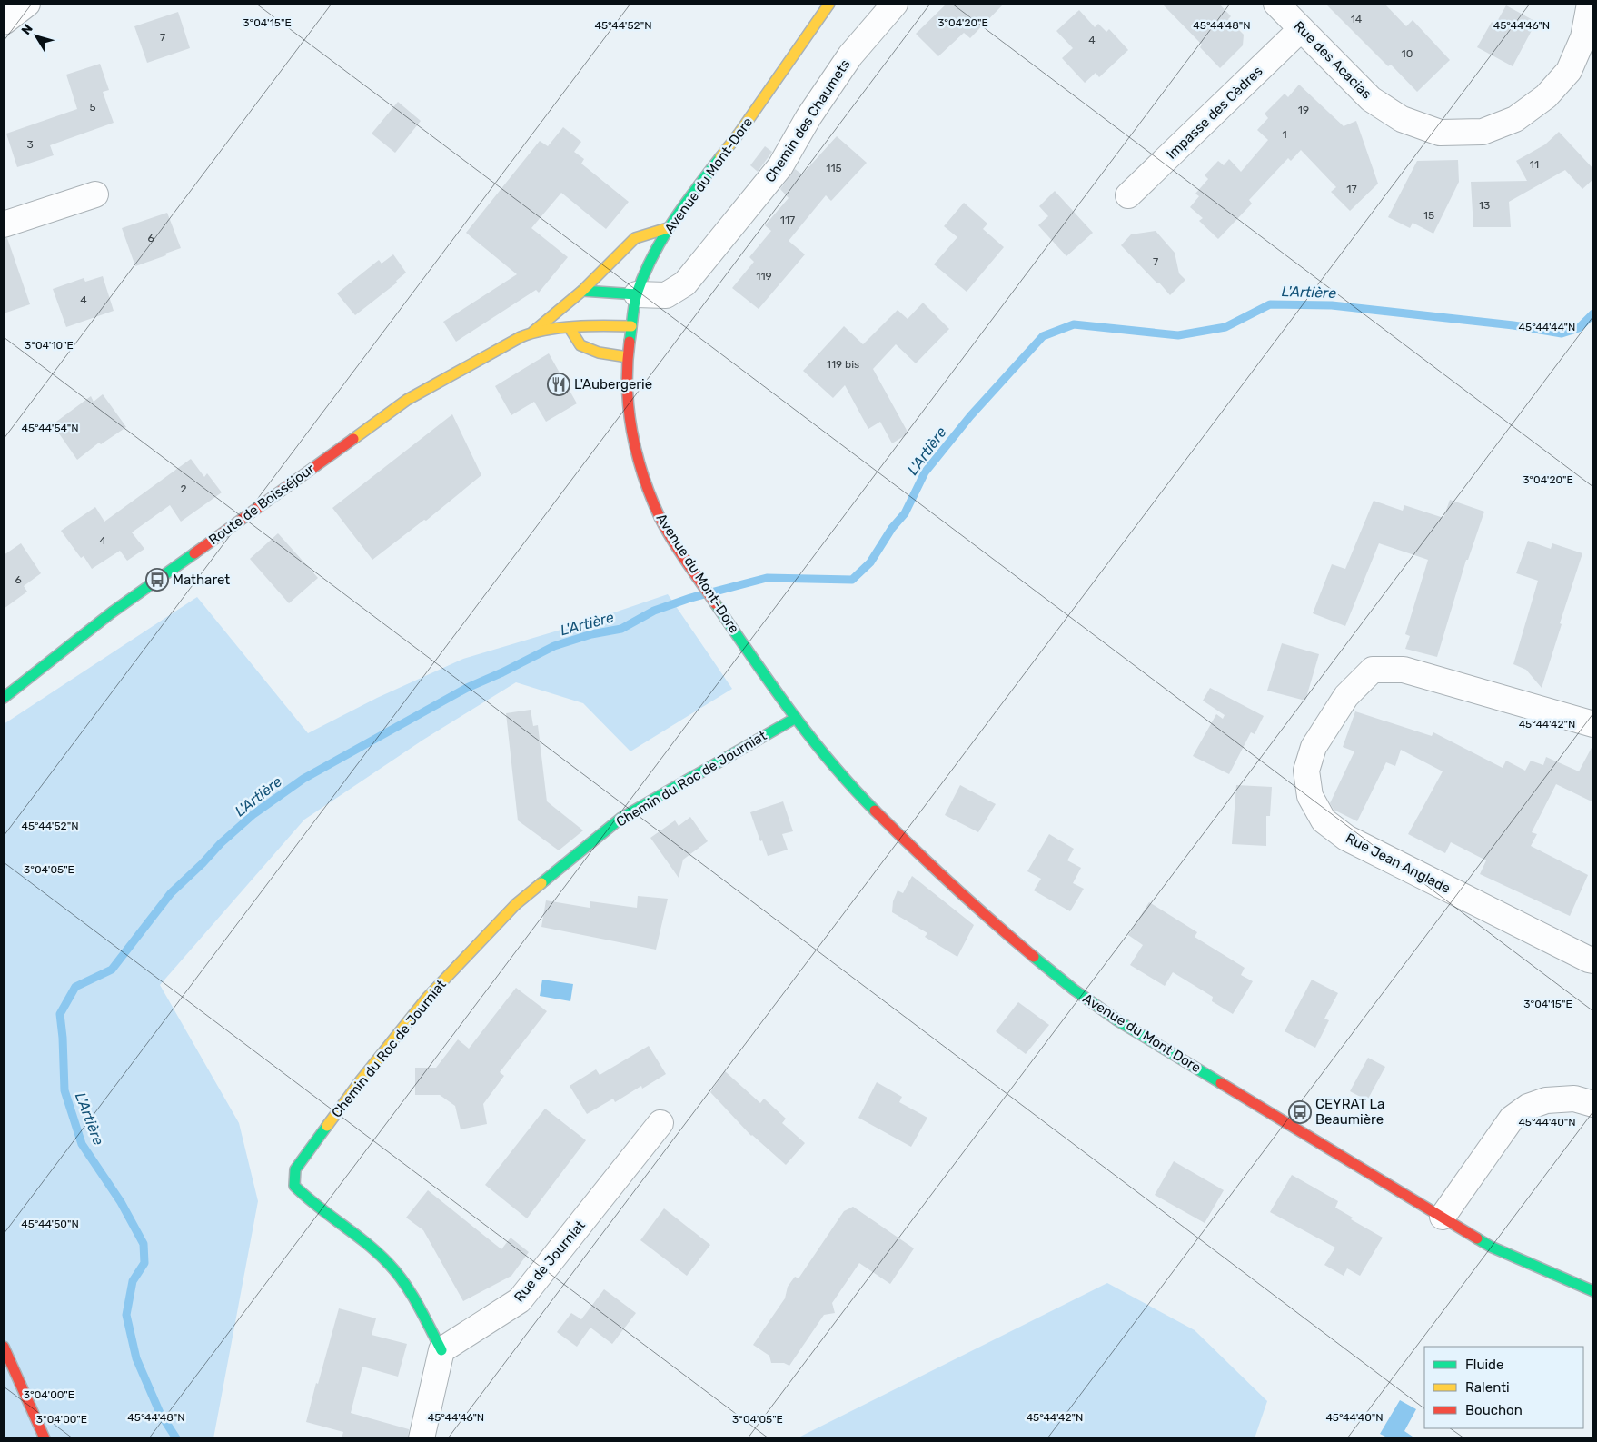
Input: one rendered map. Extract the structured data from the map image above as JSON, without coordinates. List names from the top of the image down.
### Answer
{
  "streets": {
    "street": [
      "Rue des Acacias",
      "Impasse des Cèdres",
      "Chemin des Chaumets",
      "Avenue du Mont-Dore",
      "Route de Boisséjour",
      "Chemin du Roc de Journiat",
      "Rue Jean Anglade",
      "Avenue du Mont Dore",
      "Rue de Journiat"
    ]
  },
  "crossings": [
    ["Rue des Acacias", "Impasse des Cèdres"],
    ["Chemin des Chaumets", "Avenue du Mont-Dore"],
    ["Avenue du Mont-Dore", "Route de Boisséjour"],
    ["Avenue du Mont-Dore", "Chemin du Roc de Journiat"],
    ["Avenue du Mont-Dore", "Avenue du Mont Dore"],
    ["Chemin du Roc de Journiat", "Rue de Journiat"]
  ],
  "water": ["L'Artière"],
  "places": {
    "restaurant": ["L'Aubergerie"],
    "bus stop": ["Matharet", "CEYRAT La Beaumière"]
  },
  "house_numbers": [
    "14",
    "7",
    "4",
    "10",
    "5",
    "19",
    "1",
    "3",
    "11",
    "115",
    "17",
    "13",
    "15",
    "117",
    "6",
    "7",
    "119",
    "4",
    "119 bis",
    "2",
    "4",
    "6"
  ],
  "legend": ["Fluide", "Ralenti", "Bouchon"],
  "north": "top left",
  "coordinates": [
    "3°04'15\"E",
    "3°04'20\"E",
    "45°44'52\"N",
    "45°44'48\"N",
    "45°44'46\"N",
    "45°44'44\"N",
    "3°04'10\"E",
    "45°44'54\"N",
    "45°44'42\"N",
    "3°04'05\"E",
    "45°44'40\"N",
    "45°44'50\"N",
    "3°04'00\"E"
  ]
}
